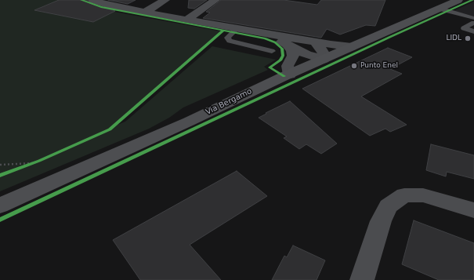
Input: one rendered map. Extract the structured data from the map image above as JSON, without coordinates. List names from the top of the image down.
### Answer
{
  "streets": {
    "main road": ["Via Bergamo"]
  },
  "places": ["LIDL", "Punto Enel"]
}
